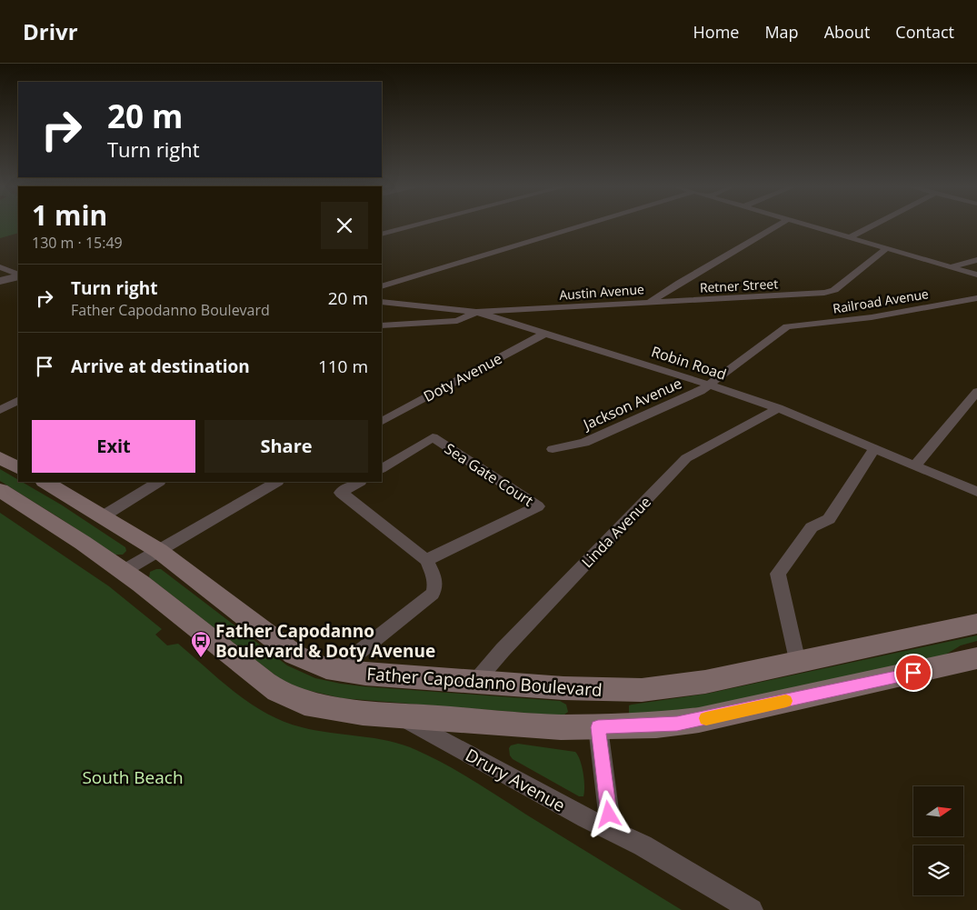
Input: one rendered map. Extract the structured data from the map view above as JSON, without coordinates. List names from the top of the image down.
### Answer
{
  "streets": {
    "main road": ["Father Capodanno Boulevard"],
    "street": [
      "Retner Street",
      "Austin Avenue",
      "Railroad Avenue",
      "Robin Road",
      "Doty Avenue",
      "Jackson Avenue",
      "Sea Gate Court",
      "Linda Avenue",
      "Drury Avenue"
    ]
  },
  "crossings": [
    ["Retner Street", "Austin Avenue"],
    ["Austin Avenue", "Robin Road"],
    ["Railroad Avenue", "Jackson Avenue"],
    ["Robin Road", "Doty Avenue"],
    ["Robin Road", "Jackson Avenue"],
    ["Robin Road", "Linda Avenue"],
    ["Linda Avenue", "Father Capodanno Boulevard"]
  ],
  "parks": ["South Beach"],
  "places": {
    "bus stop": ["Father Capodanno Boulevard & Doty Avenue"]
  },
  "north": "right",
  "page": {
    "header": "Drivr",
    "nav": [
      "Home",
      "Map",
      "About",
      "Contact"
    ],
    "turn": ["20 m", "Turn right"],
    "heading": ["1 min", "130 m · 15:49"],
    "list": [
      {
        "name": "Turn right",
        "note": "Father Capodanno Boulevard",
        "value": "20 m"
      },
      {
        "name": "Arrive at destination",
        "value": "110 m"
      }
    ],
    "buttons": ["Exit", "Share"]
  }
}
